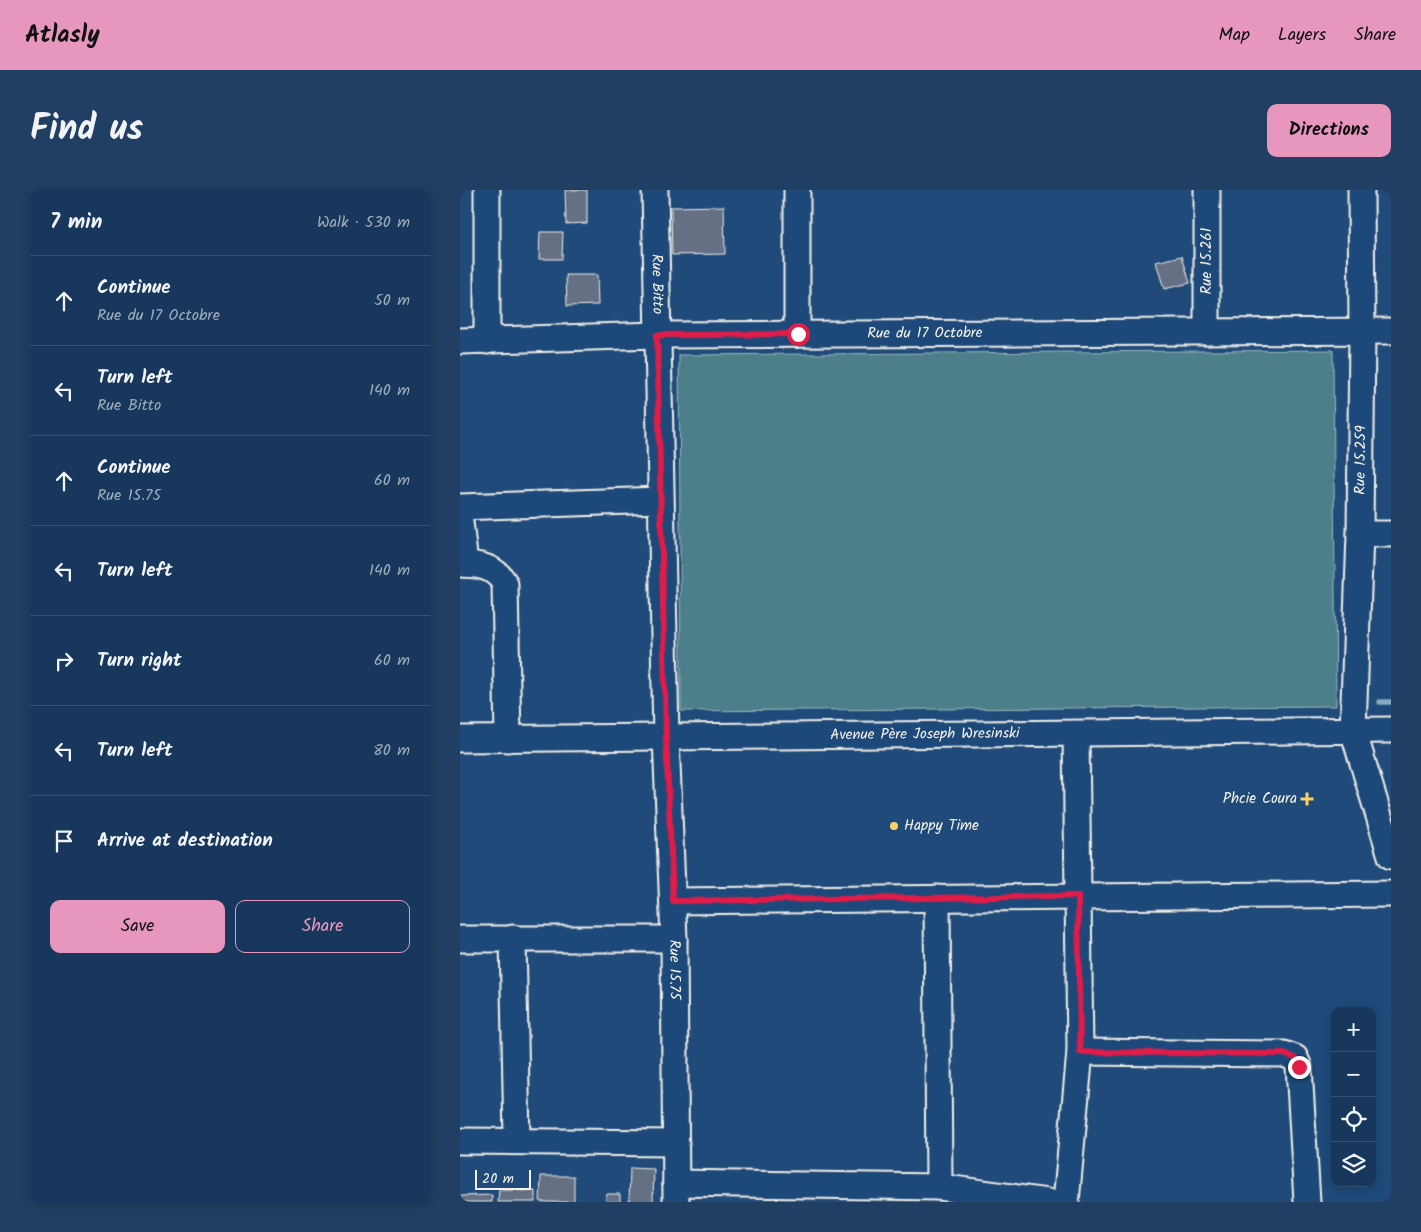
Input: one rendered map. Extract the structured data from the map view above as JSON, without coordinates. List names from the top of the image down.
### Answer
{
  "streets": {
    "street": [
      "Rue 15.261",
      "Rue Bitto",
      "Rue du 17 Octobre",
      "Rue 15.259",
      "Avenue Père Joseph Wresinski",
      "Rue 15.75"
    ]
  },
  "crossings": [
    ["Rue 15.261", "Rue du 17 Octobre"],
    ["Rue Bitto", "Rue du 17 Octobre"],
    ["Rue Bitto", "Avenue Père Joseph Wresinski"],
    ["Rue Bitto", "Rue 15.75"],
    ["Rue du 17 Octobre", "Rue 15.259"],
    ["Rue 15.259", "Avenue Père Joseph Wresinski"],
    ["Avenue Père Joseph Wresinski", "Rue 15.75"]
  ],
  "places": {
    "health": ["Phcie Coura"],
    "other": ["Happy Time"]
  },
  "scale_bar": "20 m",
  "page": {
    "header": "Atlasly",
    "nav": ["Map", "Layers", "Share"],
    "title": "Find us",
    "buttons": [
      "Directions",
      ["Save", "Share"]
    ],
    "heading": ["7 min", "Walk · 530 m"],
    "list": [
      ["Continue", "Rue du 17 Octobre", "50 m"],
      ["Turn left", "Rue Bitto", "140 m"],
      ["Continue", "Rue 15.75", "60 m"],
      ["Turn left", "140 m"],
      ["Turn right", "60 m"],
      ["Turn left", "80 m"],
      "Arrive at destination"
    ],
    "map_buttons": ["+", "−"],
    "scale": "20 m"
  }
}
